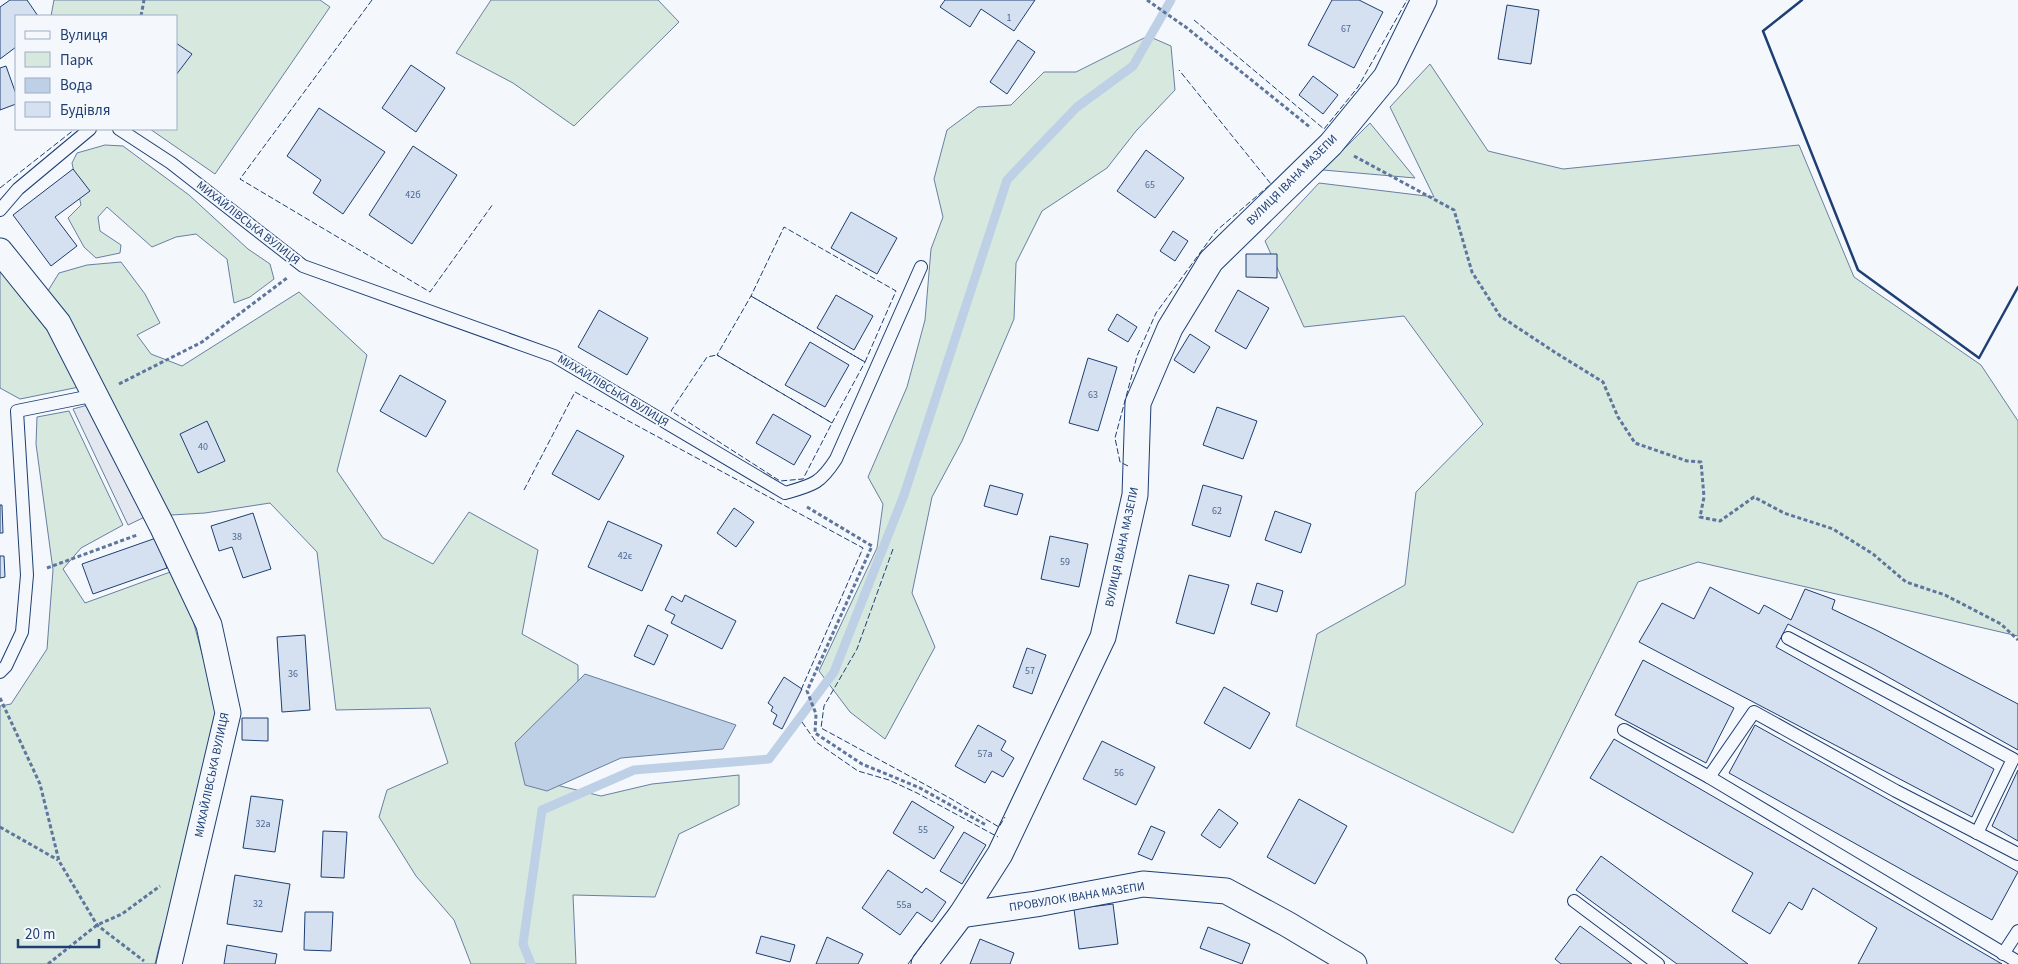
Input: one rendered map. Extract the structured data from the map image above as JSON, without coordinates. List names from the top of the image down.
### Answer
{
  "streets": {
    "street": ["ВУЛИЦЯ ІВАНА МАЗЕПИ", "МИХАЙЛІВСЬКА ВУЛИЦЯ", "ПРОВУЛОК ІВАНА МАЗЕПИ"]
  },
  "crossings": [
    ["ВУЛИЦЯ ІВАНА МАЗЕПИ", "ПРОВУЛОК ІВАНА МАЗЕПИ"]
  ],
  "house_numbers": [
    "1",
    "67",
    "65",
    "42б",
    "63",
    "40",
    "62",
    "38",
    "42є",
    "59",
    "57",
    "36",
    "57а",
    "56",
    "32а",
    "55",
    "32",
    "55а"
  ],
  "legend": [
    "Вулиця",
    "Парк",
    "Вода",
    "Будівля"
  ],
  "scale_bar": "20 m"
}
